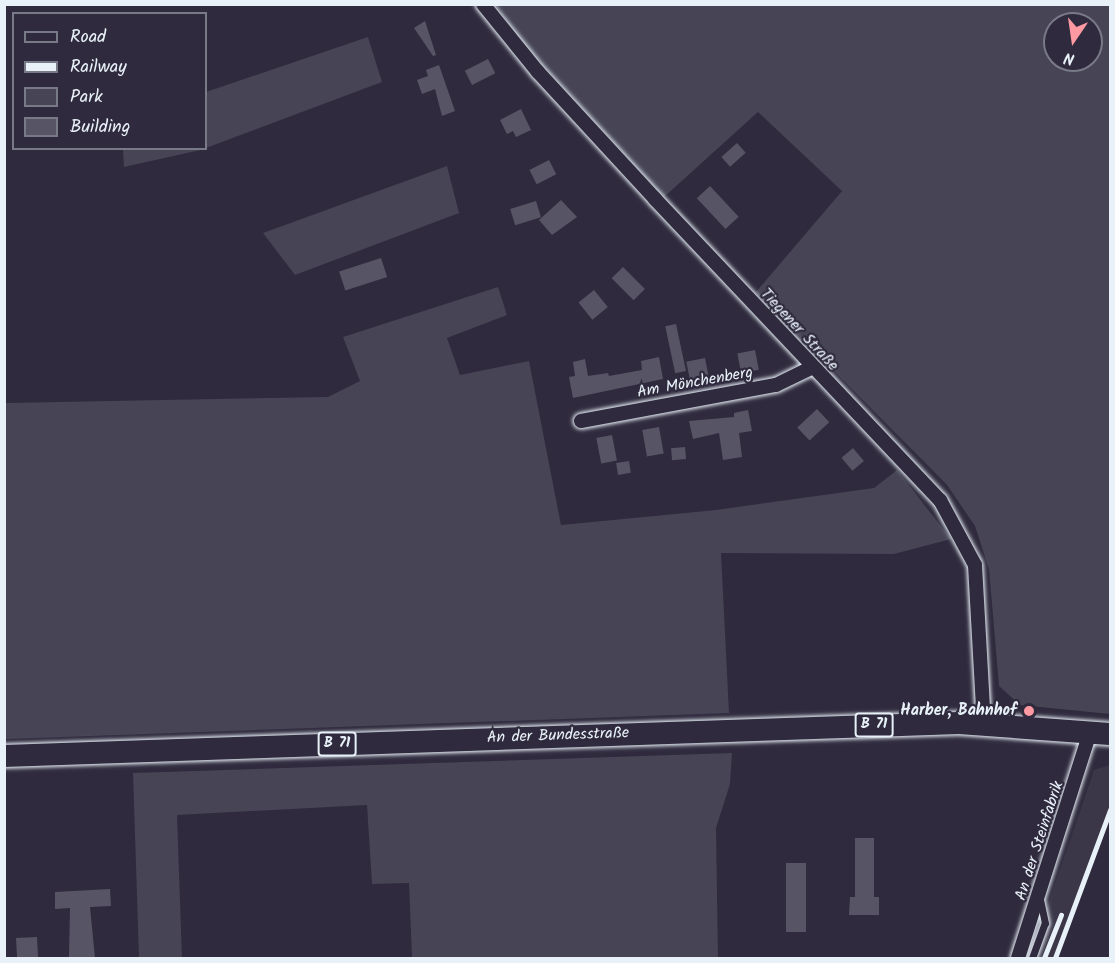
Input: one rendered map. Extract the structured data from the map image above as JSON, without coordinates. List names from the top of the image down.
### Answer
{
  "streets": {
    "main road": ["B 71", "An der Bundesstraße"],
    "street": ["Tiegener Straße", "Am Mönchenberg", "An der Steinfabrik"]
  },
  "crossings": [
    ["Tiegener Straße", "Am Mönchenberg"],
    ["Tiegener Straße", "An der Bundesstraße"],
    ["An der Bundesstraße", "An der Steinfabrik"]
  ],
  "places": ["Harber, Bahnhof"],
  "legend": [
    "Road",
    "Railway",
    "Park",
    "Building"
  ],
  "north": "bottom"
}
